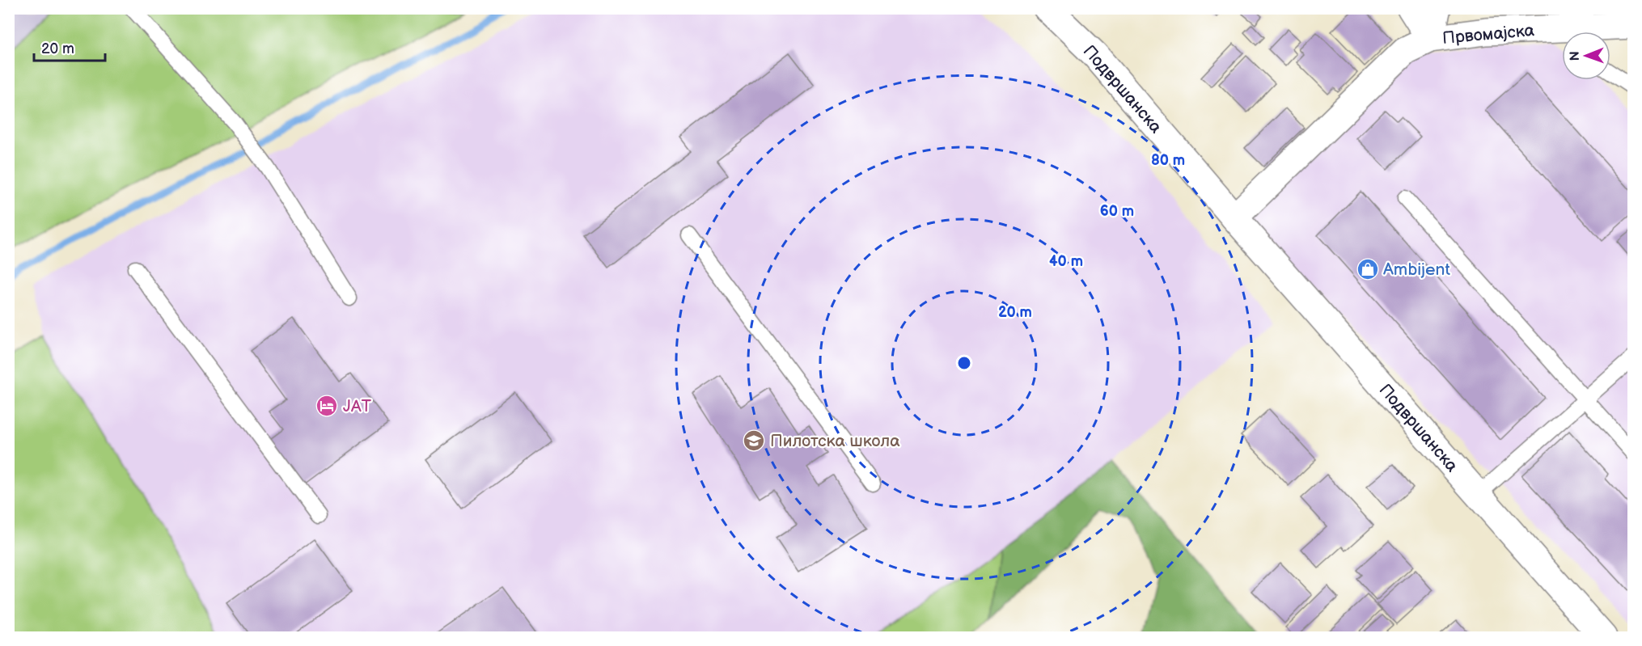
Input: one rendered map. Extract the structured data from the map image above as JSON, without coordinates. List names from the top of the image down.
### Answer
{
  "streets": {
    "street": ["Првомајска", "Подвршанска"]
  },
  "places": {
    "shop": ["Ambijent"],
    "hotel": ["ЈАТ"],
    "school or university": ["Пилотска школа"]
  },
  "scale_bar": "20 m",
  "north": "left",
  "rings": [
    "80 m",
    "60 m",
    "40 m",
    "20 m"
  ]
}
